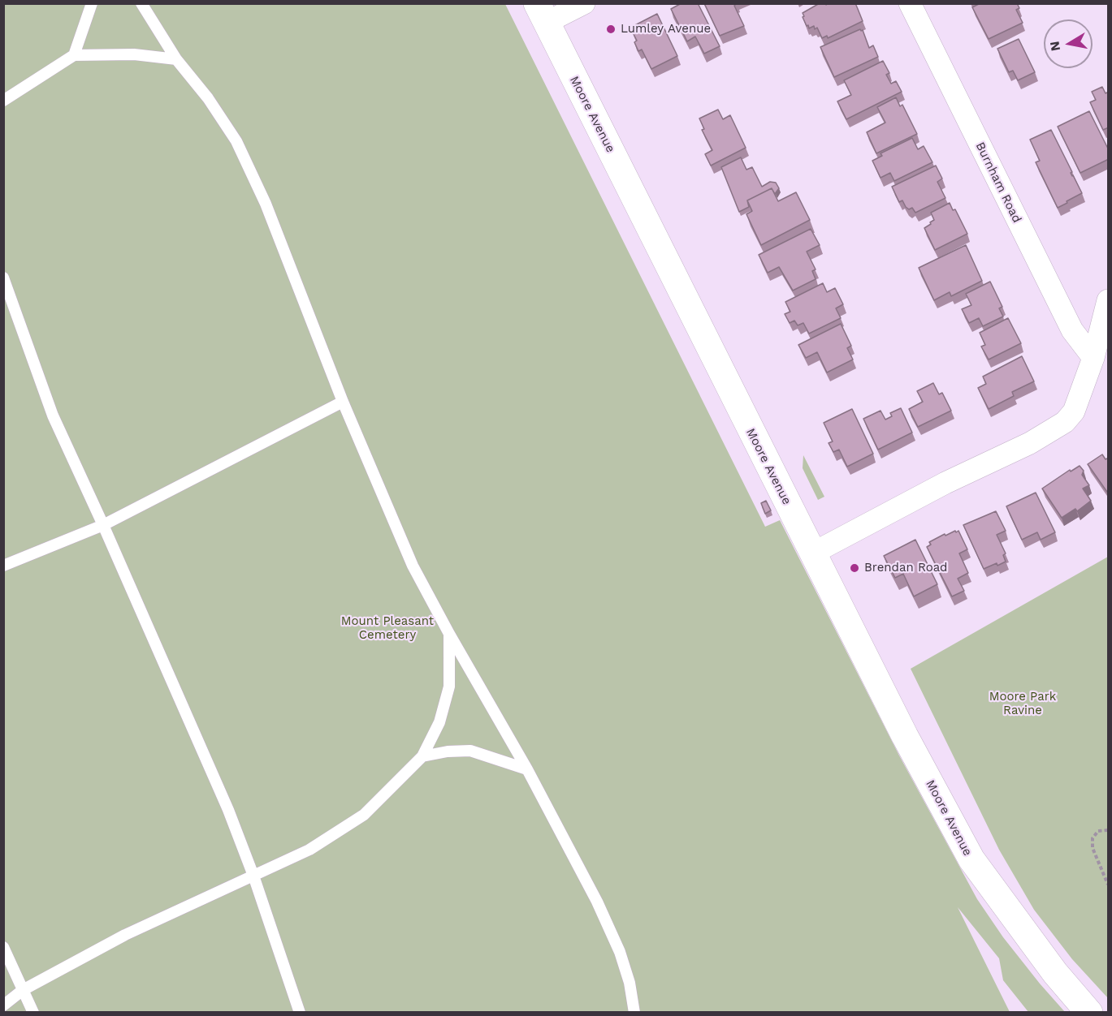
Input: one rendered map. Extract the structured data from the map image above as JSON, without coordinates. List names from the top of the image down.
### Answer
{
  "streets": {
    "street": ["Moore Avenue", "Burnham Road"]
  },
  "parks": ["Mount Pleasant Cemetery", "Moore Park Ravine"],
  "places": ["Lumley Avenue", "Brendan Road"],
  "north": "left"
}
